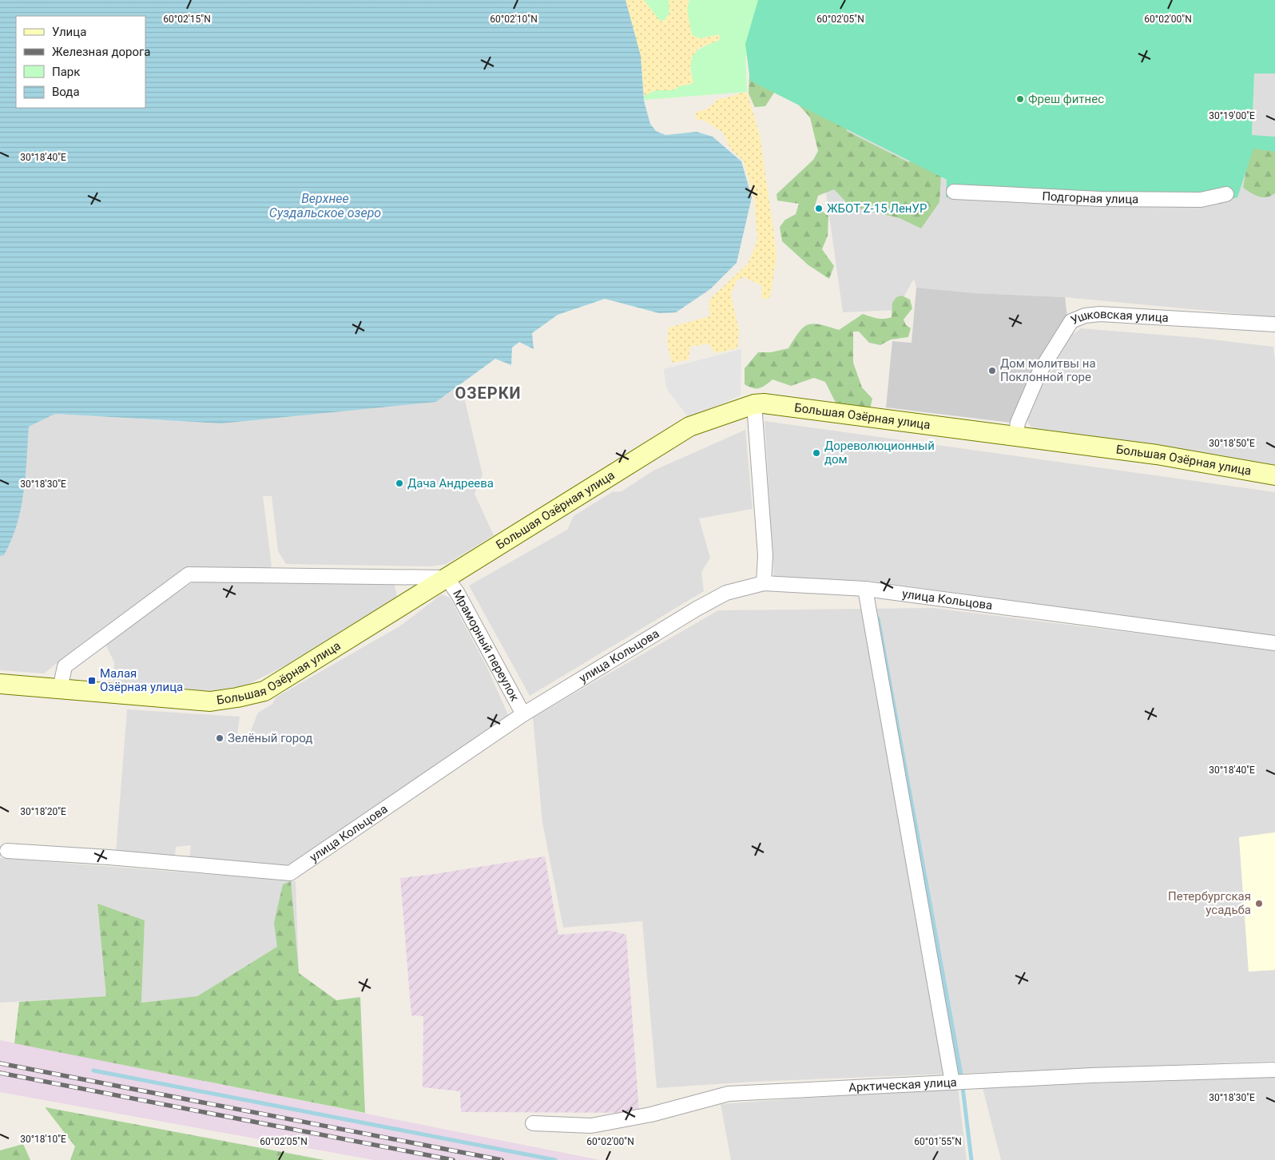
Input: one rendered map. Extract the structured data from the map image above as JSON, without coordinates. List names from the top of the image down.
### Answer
{
  "streets": {
    "street": [
      "Подгорная улица",
      "Ушковская улица",
      "Большая Озёрная улица",
      "улица Кольцова",
      "Мраморный переулок",
      "Арктическая улица"
    ]
  },
  "crossings": [
    ["Ушковская улица", "Большая Озёрная улица"],
    ["Большая Озёрная улица", "Мраморный переулок"],
    ["улица Кольцова", "Мраморный переулок"]
  ],
  "districts": ["ОЗЕРКИ"],
  "water": ["Верхнее Суздальское озеро"],
  "places": {
    "other": [
      "Фреш фитнес",
      "ЖБОТ Z-15 ЛенУР",
      "Дом молитвы на Поклонной горе",
      "Дореволюционный дом",
      "Дача Андреева",
      "Зелёный город",
      "Петербургская усадьба"
    ],
    "transit": ["Малая Озёрная улица"]
  },
  "legend": [
    "Улица",
    "Железная дорога",
    "Парк",
    "Вода"
  ],
  "coordinates": [
    "60°02'15\"N",
    "60°02'10\"N",
    "60°02'05\"N",
    "60°02'00\"N",
    "30°19'00\"E",
    "30°18'40\"E",
    "30°18'50\"E",
    "30°18'30\"E",
    "30°18'20\"E",
    "30°18'10\"E",
    "60°01'55\"N"
  ]
}
